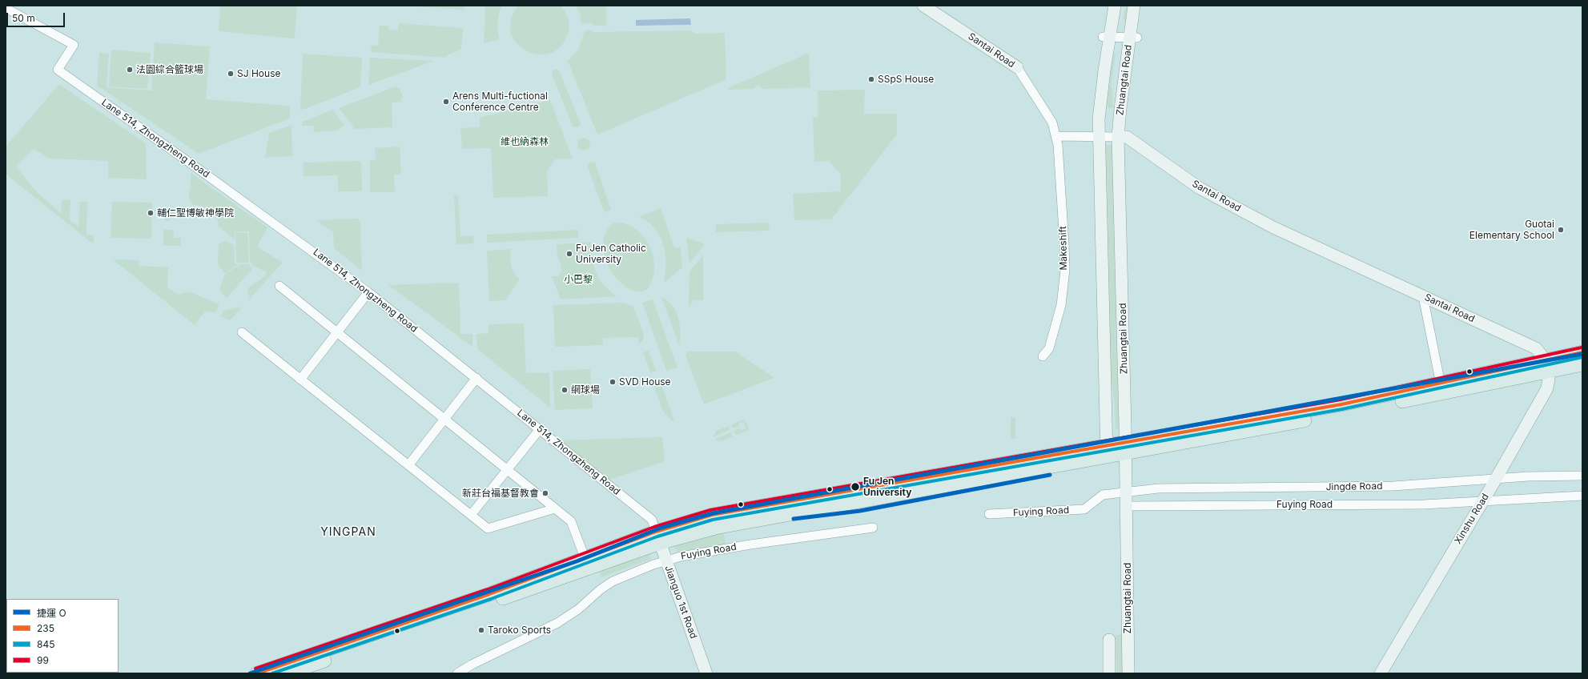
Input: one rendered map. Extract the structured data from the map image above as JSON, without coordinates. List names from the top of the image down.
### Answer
{
  "streets": {
    "street": [
      "Santai Road",
      "Zhuangtai Road",
      "Lane 514, Zhongzheng Road",
      "Makeshift",
      "Jingde Road",
      "Fuying Road",
      "Xinshu Road",
      "Jianguo 1st Road"
    ]
  },
  "crossings": [
    ["Santai Road", "Zhuangtai Road"],
    ["Santai Road", "Makeshift"],
    ["Santai Road", "Xinshu Road"],
    ["Zhuangtai Road", "Jingde Road"],
    ["Zhuangtai Road", "Fuying Road"],
    ["Lane 514, Zhongzheng Road", "Jianguo 1st Road"],
    ["Jingde Road", "Fuying Road"],
    ["Jingde Road", "Xinshu Road"],
    ["Fuying Road", "Xinshu Road"],
    ["Fuying Road", "Jianguo 1st Road"]
  ],
  "districts": ["YINGPAN"],
  "parks": ["維也納森林", "小巴黎"],
  "places": [
    "法園綜合籃球場",
    "SJ House",
    "SSpS House",
    "Arens Multi-fuctional Conference Centre",
    "輔仁聖博敏神學院",
    "Guotai Elementary School",
    "Fu Jen Catholic University",
    "SVD House",
    "網球場",
    "Fu Jen University",
    "新莊台福基督教會",
    "Taroko Sports"
  ],
  "lines": [
    "transit line 99",
    "transit line 235",
    "metro line O",
    "transit line 845"
  ],
  "legend": [
    "捷運 O",
    "235",
    "845",
    "99"
  ],
  "scale_bar": "50 m"
}
